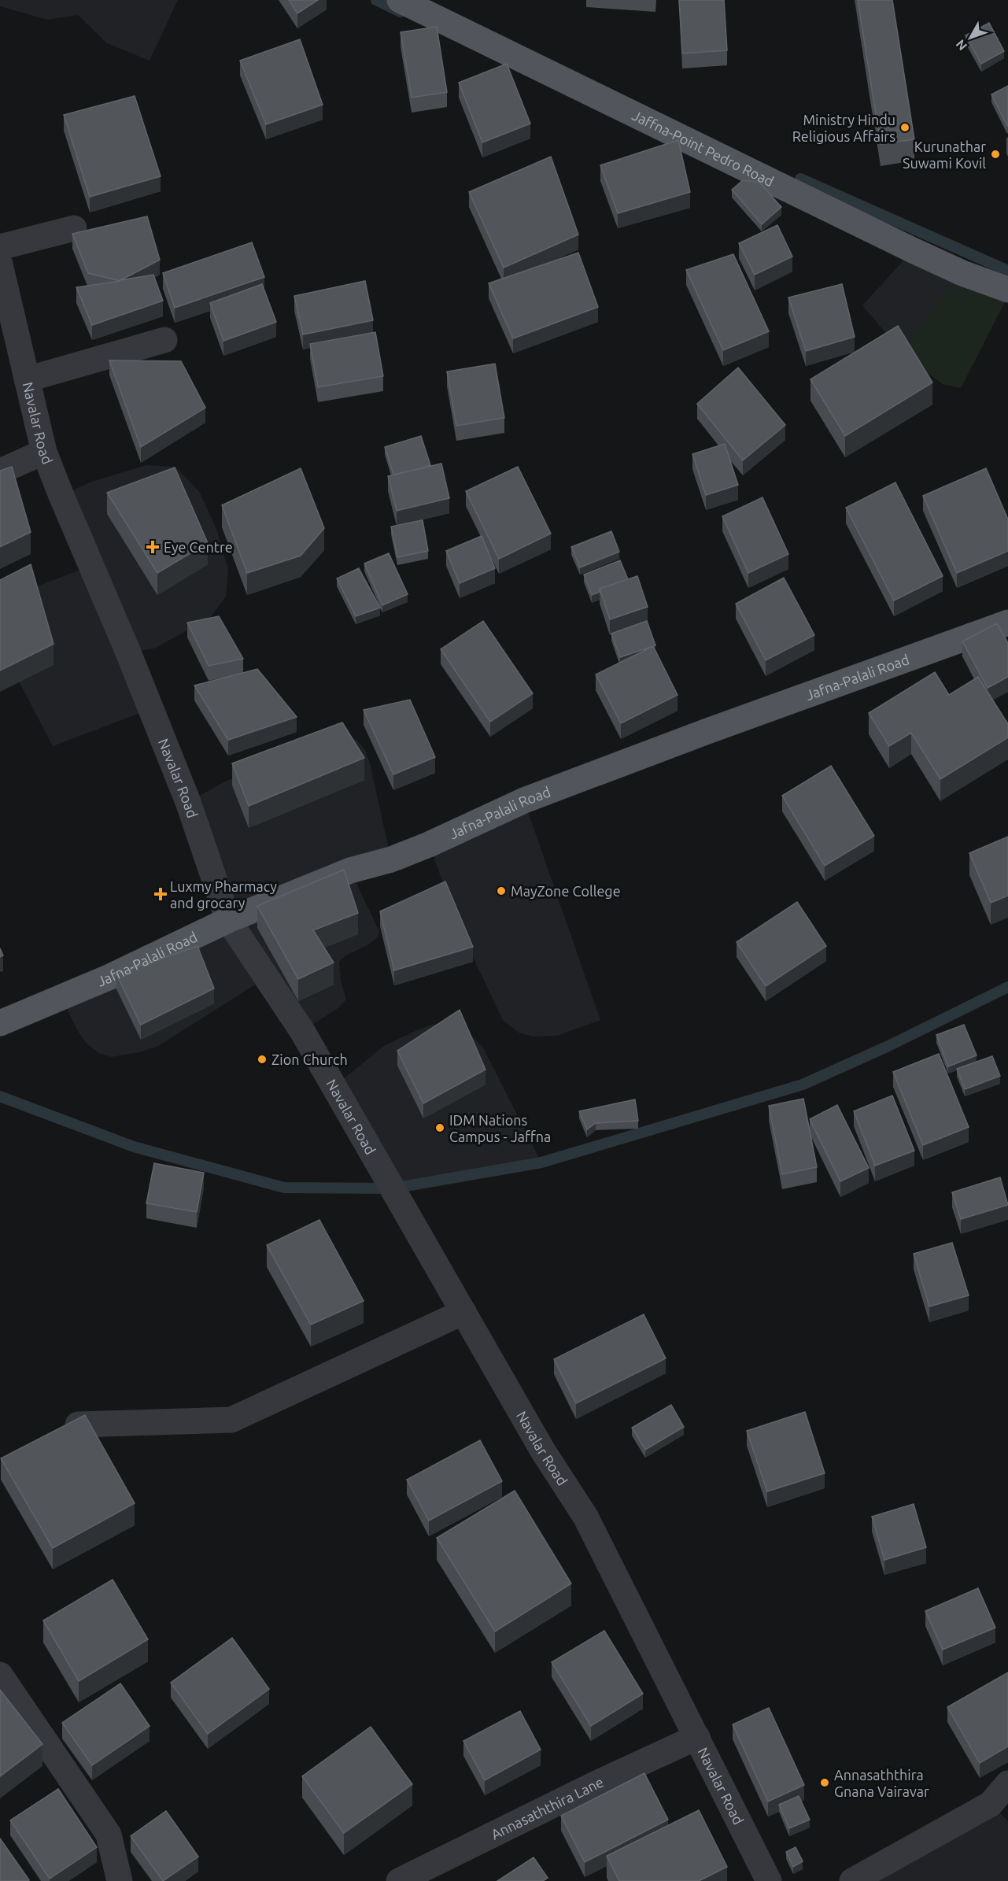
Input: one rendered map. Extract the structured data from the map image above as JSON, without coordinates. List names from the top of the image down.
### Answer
{
  "streets": {
    "main road": ["Jaffna-Point Pedro Road", "Jafna-Palali Road"],
    "street": ["Navalar Road", "Annasaththira Lane"]
  },
  "crossings": [
    ["Navalar Road", "Jafna-Palali Road"],
    ["Navalar Road", "Annasaththira Lane"]
  ],
  "places": {
    "other": [
      "Ministry Hindu Religious Affairs",
      "Kurunathar Suwami Kovil",
      "MayZone College",
      "Zion Church",
      "IDM Nations Campus - Jaffna",
      "Annasaththira Gnana Vairavar"
    ],
    "health": ["Eye Centre", "Luxmy Pharmacy and grocary"]
  },
  "north": "bottom left"
}
